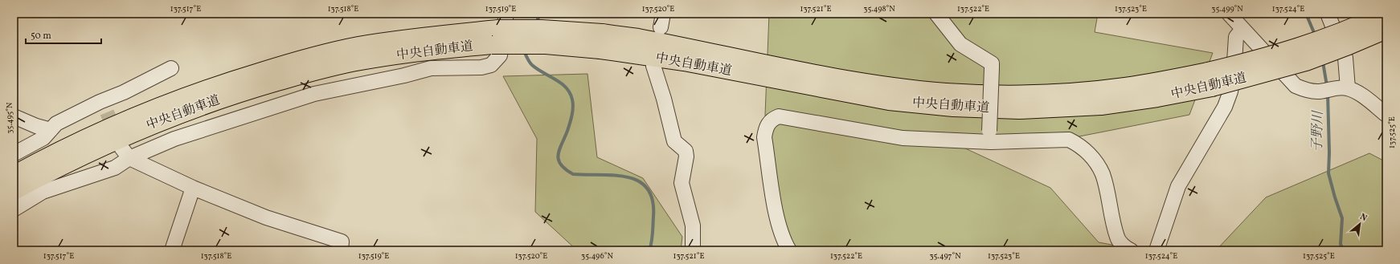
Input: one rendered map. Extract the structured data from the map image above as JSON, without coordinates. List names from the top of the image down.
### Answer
{
  "streets": {
    "highway": ["中央自動車道"]
  },
  "water": ["子野川"],
  "scale_bar": "50 m",
  "north": "top right",
  "coordinates": [
    "137.517°E",
    "137.518°E",
    "137.519°E",
    "137.520°E",
    "137.521°E",
    "35.498°N",
    "137.522°E",
    "137.523°E",
    "35.499°N",
    "137.524°E",
    "35.495°N",
    "137.525°E",
    "35.496°N",
    "35.497°N"
  ]
}
